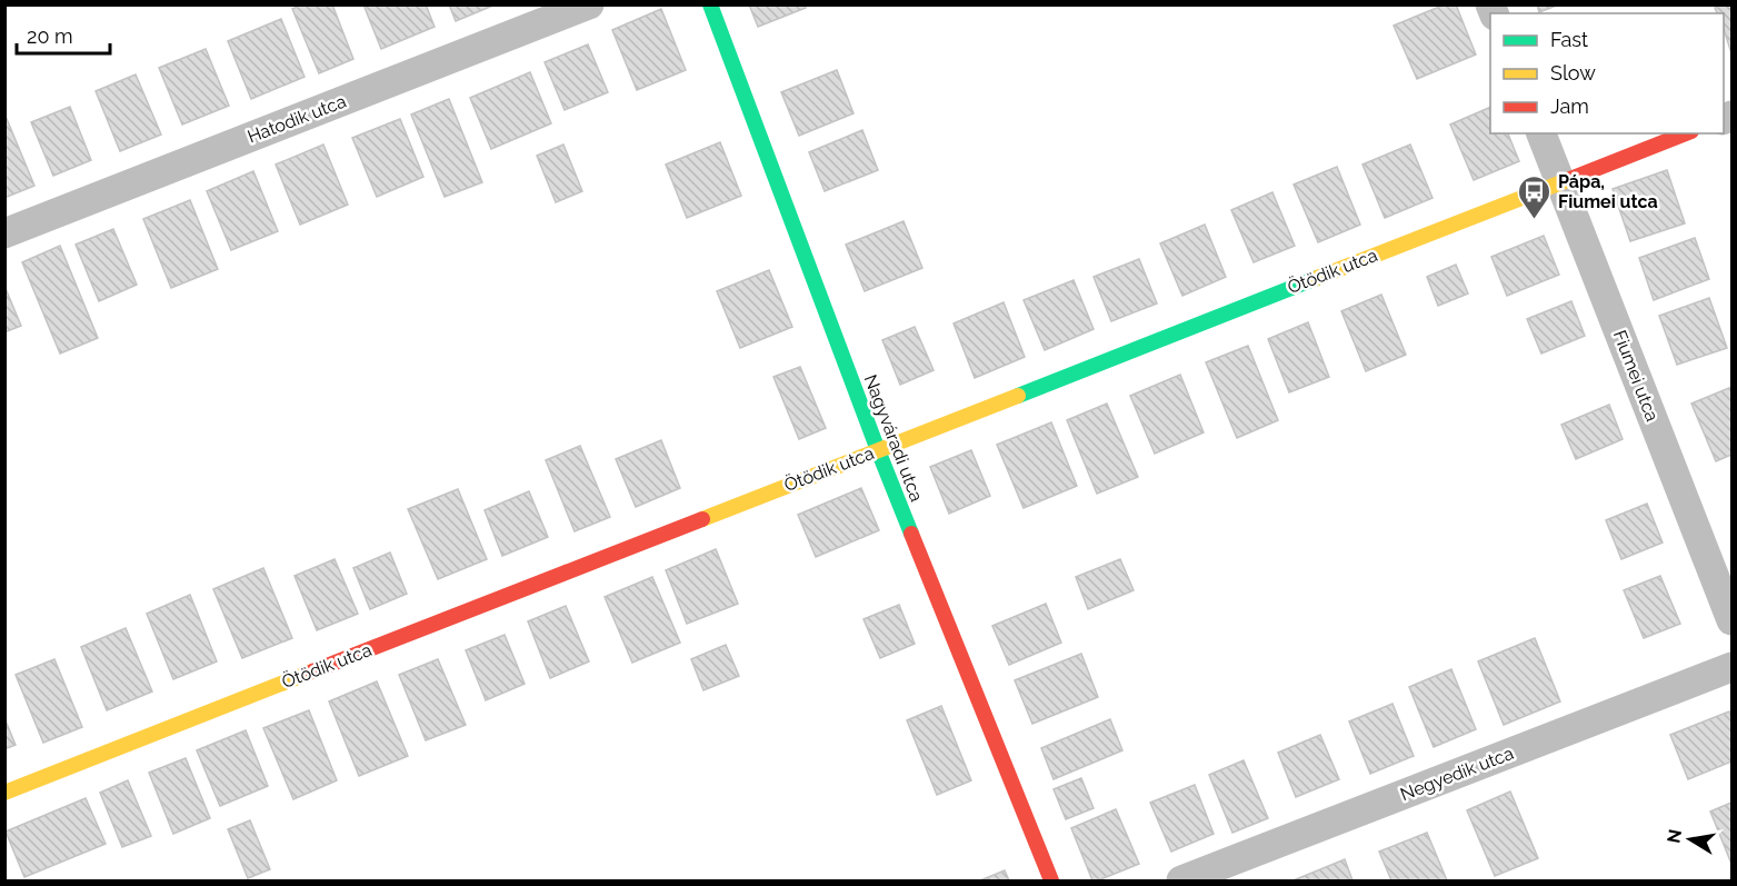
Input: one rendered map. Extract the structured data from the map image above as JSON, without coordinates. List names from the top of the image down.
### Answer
{
  "streets": {
    "street": [
      "Hatodik utca",
      "Ötödik utca",
      "Fiumei utca",
      "Nagyváradi utca",
      "Negyedik utca"
    ]
  },
  "crossings": [
    ["Ötödik utca", "Fiumei utca"],
    ["Ötödik utca", "Nagyváradi utca"]
  ],
  "places": {
    "bus stop": ["Pápa, Fiumei utca"]
  },
  "legend": ["Fast", "Slow", "Jam"],
  "scale_bar": "20 m",
  "north": "left"
}
